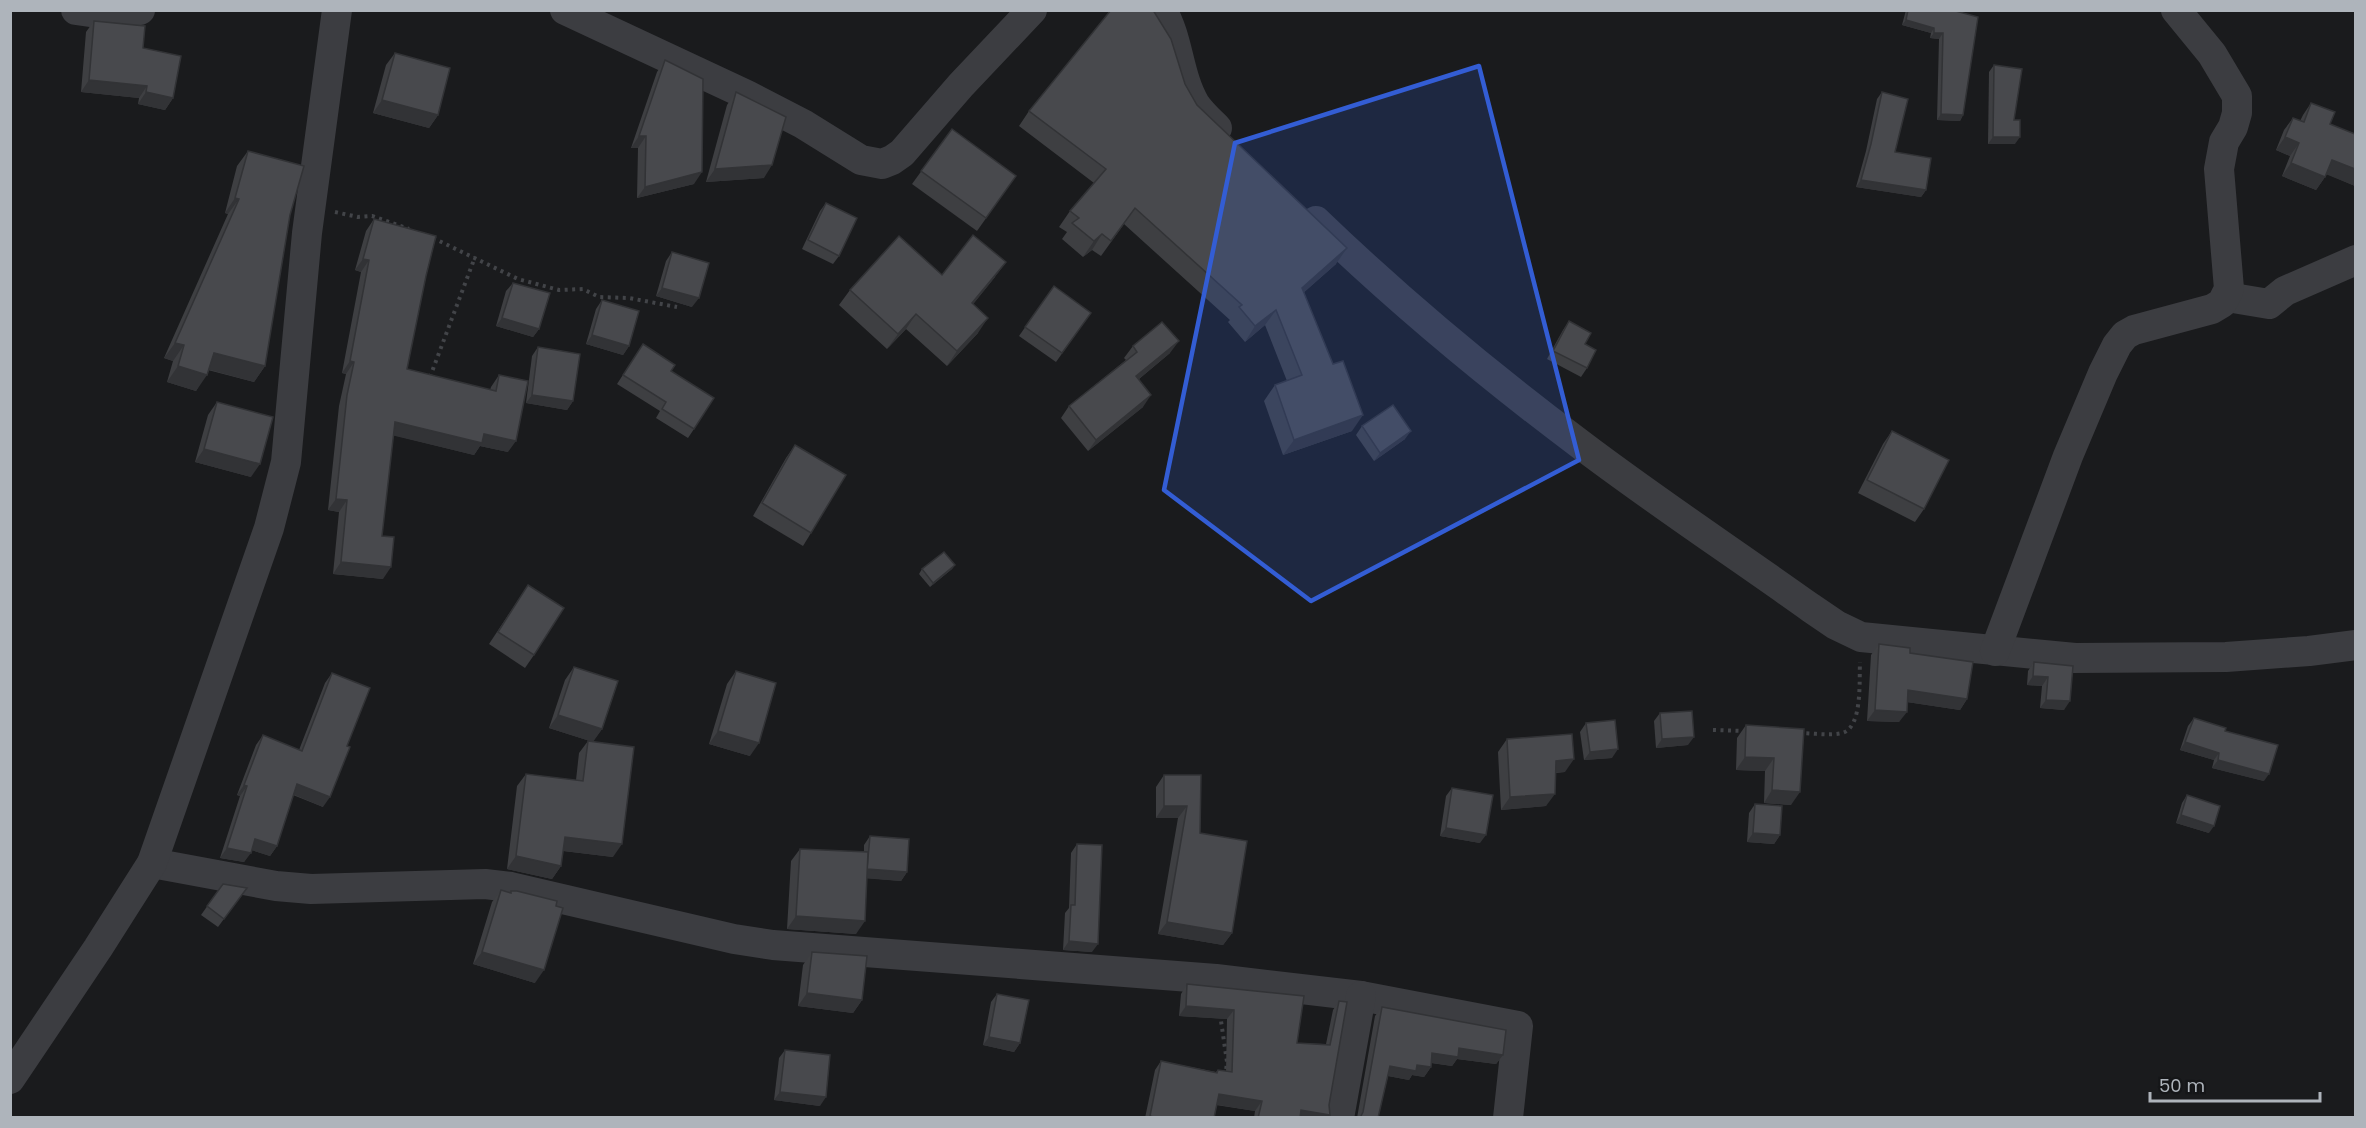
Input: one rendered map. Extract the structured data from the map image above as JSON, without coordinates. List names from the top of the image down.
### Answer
{
  "scale_bar": "50 m"
}
